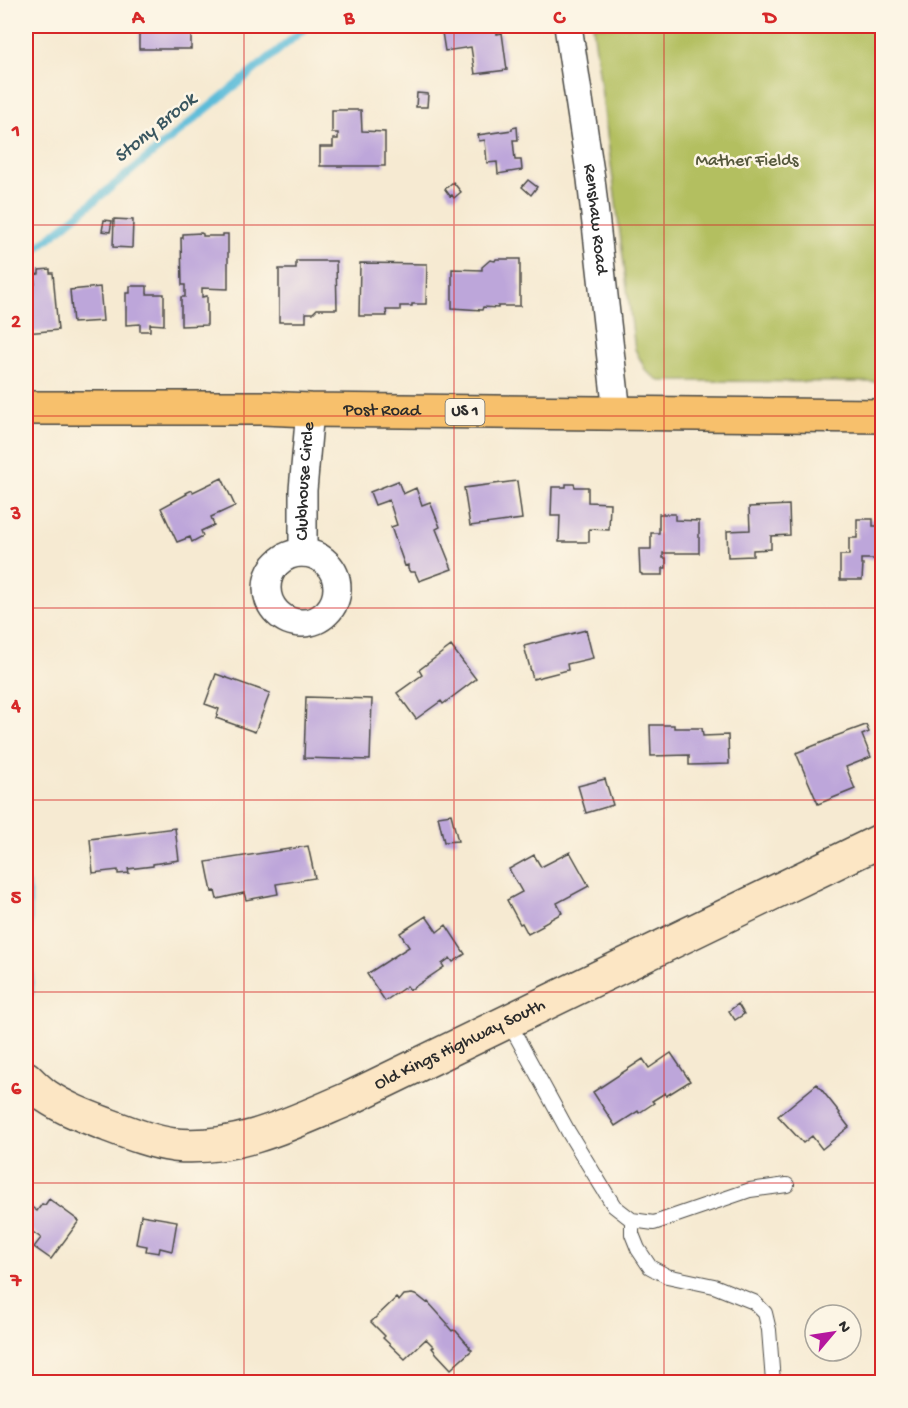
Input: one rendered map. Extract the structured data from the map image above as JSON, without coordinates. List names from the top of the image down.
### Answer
{
  "streets": {
    "main road": ["Post Road", "US 1"],
    "street": ["Renshaw Road", "Clubhouse Circle", "Old Kings Highway South"]
  },
  "crossings": [
    ["Renshaw Road", "Post Road"],
    ["Post Road", "Clubhouse Circle"]
  ],
  "water": ["Stony Brook"],
  "parks": ["Mather Fields"],
  "north": "top right",
  "grid": {
    "columns": [
      "A",
      "B",
      "C",
      "D"
    ],
    "rows": [
      "1",
      "2",
      "3",
      "4",
      "5",
      "6",
      "7"
    ]
  }
}
